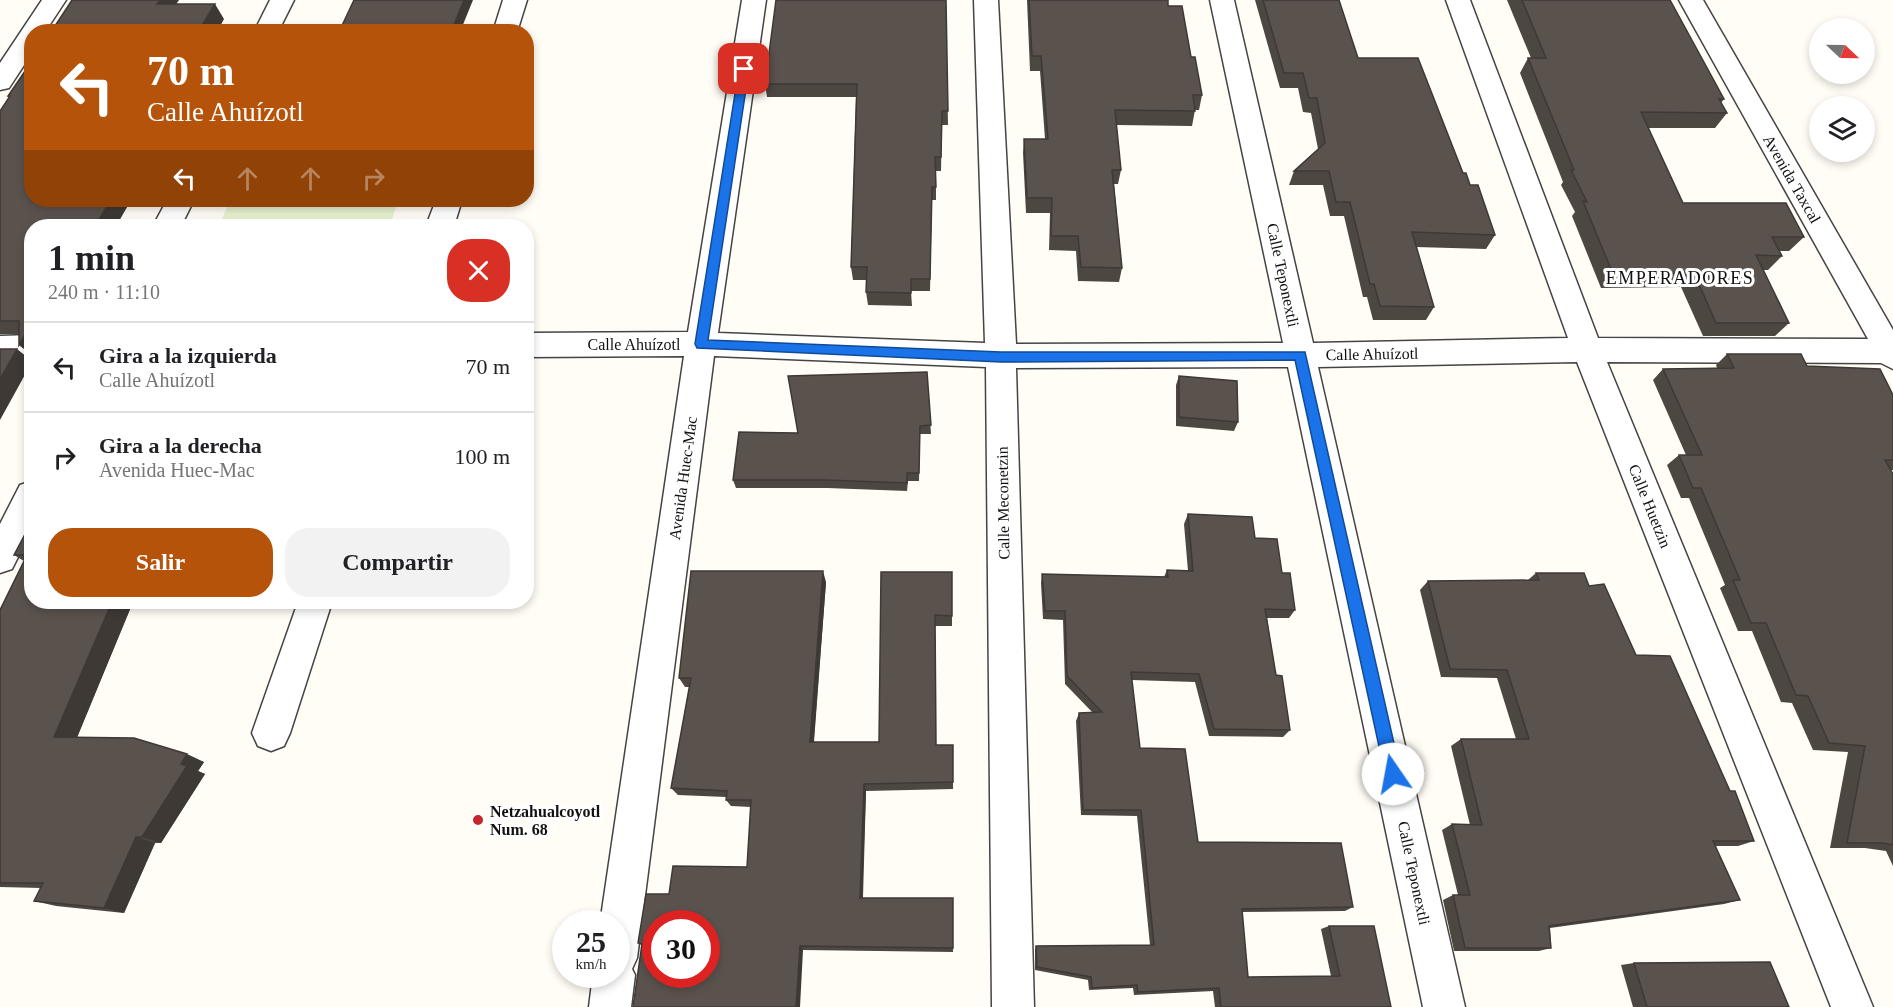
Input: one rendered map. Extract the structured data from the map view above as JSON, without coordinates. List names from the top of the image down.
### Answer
{
  "streets": {
    "street": [
      "Avenida Taxcal",
      "Calle Teponextli",
      "Calle Ahuízotl",
      "Avenida Huec-Mac",
      "Calle Meconetzin",
      "Calle Huetzin"
    ]
  },
  "crossings": [
    ["Avenida Taxcal", "Calle Ahuízotl"],
    ["Calle Teponextli", "Calle Ahuízotl"],
    ["Calle Ahuízotl", "Avenida Huec-Mac"],
    ["Calle Ahuízotl", "Calle Meconetzin"],
    ["Calle Ahuízotl", "Calle Huetzin"]
  ],
  "districts": ["EMPERADORES"],
  "places": ["Netzahualcoyotl Num. 68"],
  "north": "right",
  "page": {
    "turn": ["70 m", "Calle Ahuízotl"],
    "heading": ["1 min", "240 m · 11:10"],
    "list": [
      {
        "name": "Gira a la izquierda",
        "note": "Calle Ahuízotl",
        "value": "70 m"
      },
      {
        "name": "Gira a la derecha",
        "note": "Avenida Huec-Mac",
        "value": "100 m"
      }
    ],
    "buttons": ["Salir", "Compartir"],
    "speed": "25 km/h",
    "limit": "30"
  }
}
